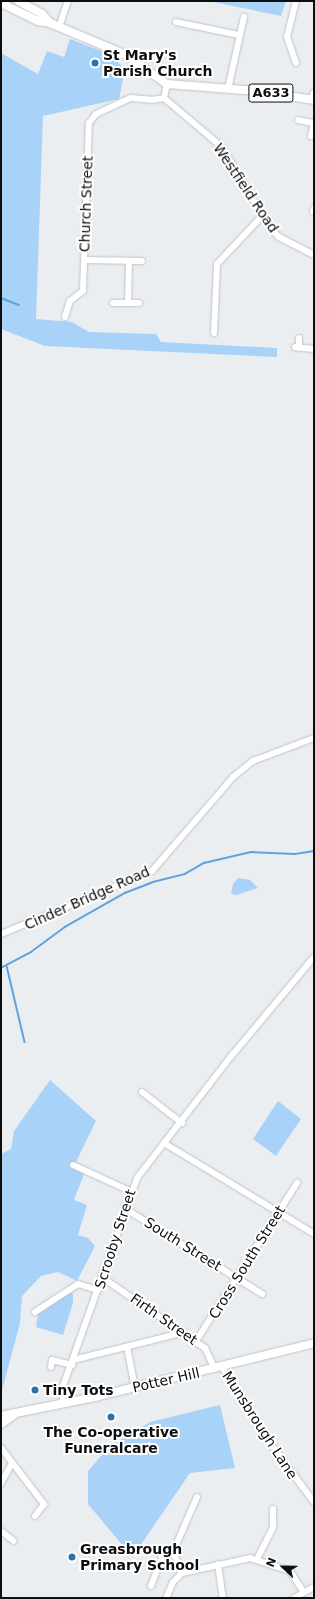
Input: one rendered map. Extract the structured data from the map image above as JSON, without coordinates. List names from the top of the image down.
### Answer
{
  "streets": {
    "main road": ["A633", "Potter Hill"],
    "street": [
      "Westfield Road",
      "Church Street",
      "Cinder Bridge Road",
      "Scrooby Street",
      "South Street",
      "Cross South Street",
      "Firth Street",
      "Munsbrough Lane"
    ]
  },
  "crossings": [
    ["Westfield Road", "Church Street"],
    ["Scrooby Street", "South Street"],
    ["Scrooby Street", "Firth Street"],
    ["Scrooby Street", "Potter Hill"],
    ["South Street", "Cross South Street"],
    ["Cross South Street", "Firth Street"],
    ["Firth Street", "Potter Hill"],
    ["Firth Street", "Munsbrough Lane"],
    ["Potter Hill", "Munsbrough Lane"]
  ],
  "places": [
    "St Mary's Parish Church",
    "Tiny Tots",
    "The Co-operative Funeralcare",
    "Greasbrough Primary School"
  ],
  "north": "left"
}
